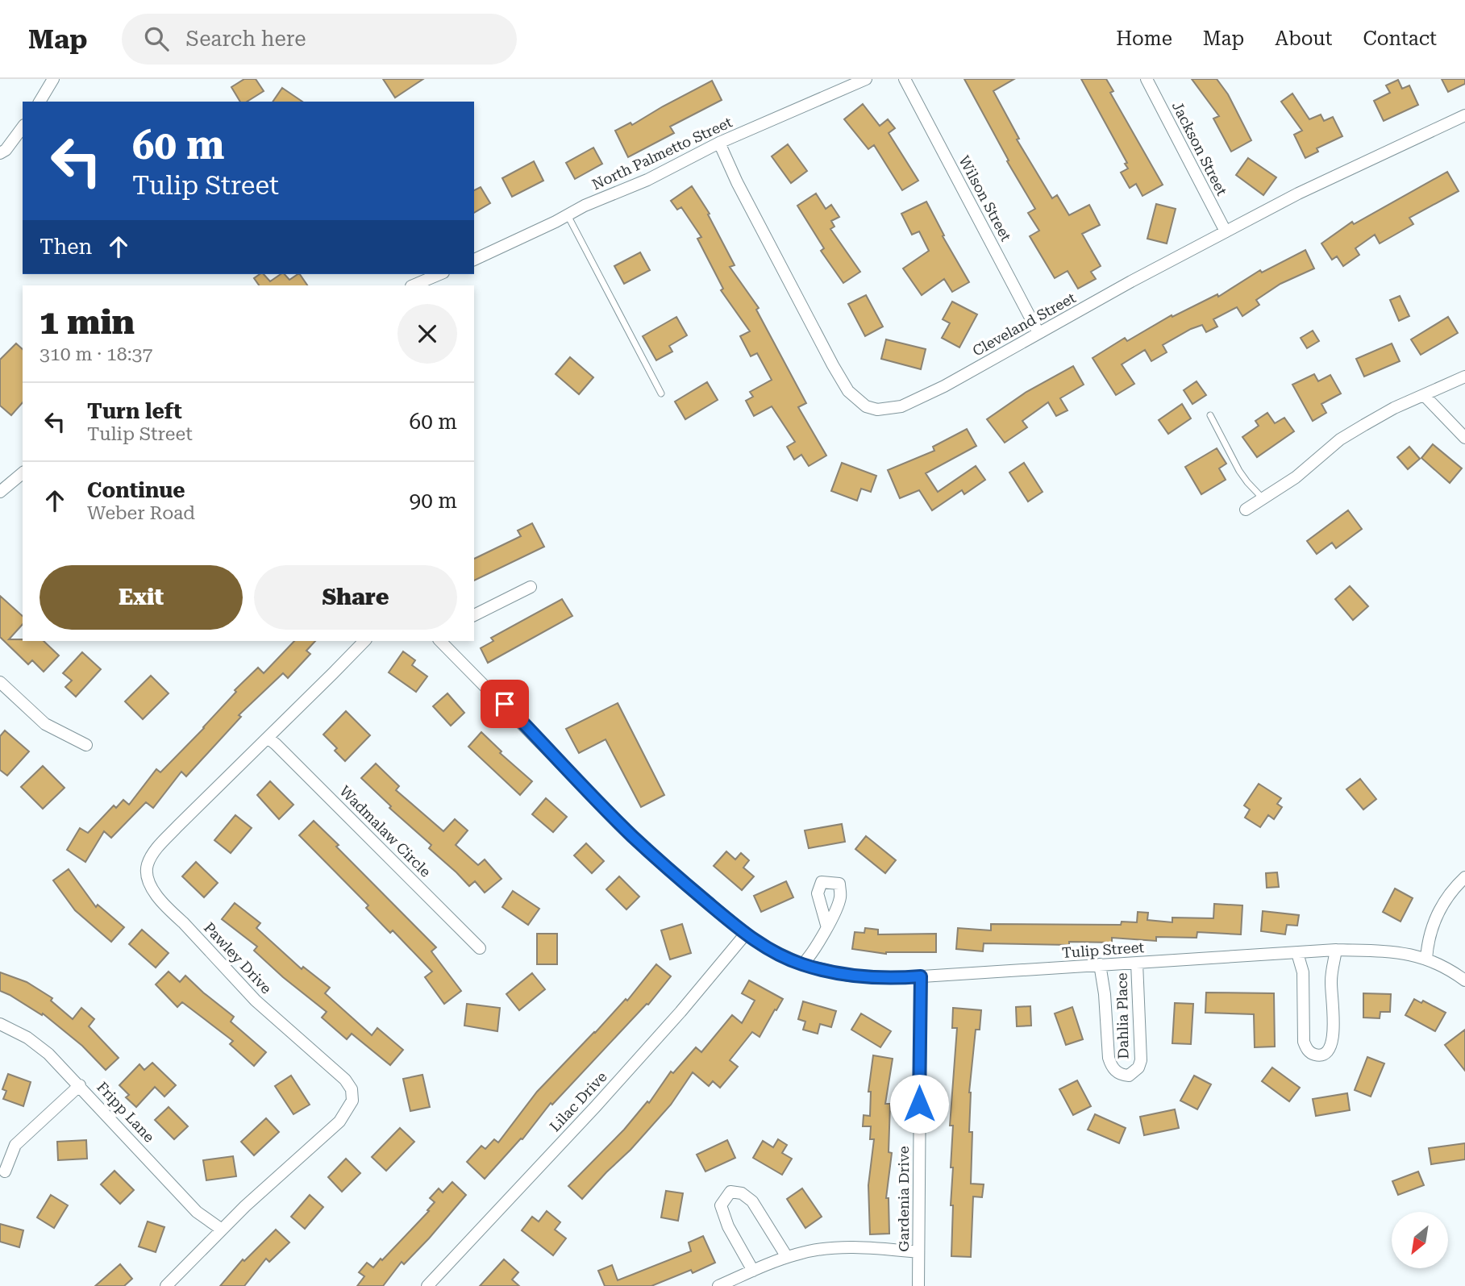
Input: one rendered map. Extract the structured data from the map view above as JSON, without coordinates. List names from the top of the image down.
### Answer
{
  "streets": {
    "street": [
      "Jackson Street",
      "North Palmetto Street",
      "Wilson Street",
      "Cleveland Street",
      "Wadmalaw Circle",
      "Tulip Street",
      "Pawley Drive",
      "Dahlia Place",
      "Lilac Drive",
      "Fripp Lane",
      "Gardenia Drive"
    ]
  },
  "crossings": [
    ["Jackson Street", "Cleveland Street"],
    ["North Palmetto Street", "Cleveland Street"],
    ["Wilson Street", "Cleveland Street"],
    ["Wadmalaw Circle", "Pawley Drive"],
    ["Tulip Street", "Dahlia Place"],
    ["Tulip Street", "Lilac Drive"],
    ["Tulip Street", "Gardenia Drive"],
    ["Pawley Drive", "Fripp Lane"]
  ],
  "north": "bottom left",
  "page": {
    "header": "Map",
    "search": "Search here",
    "nav": [
      "Home",
      "Map",
      "About",
      "Contact"
    ],
    "turn": ["60 m", "Tulip Street"],
    "then": "Then",
    "heading": ["1 min", "310 m · 18:37"],
    "list": [
      {
        "name": "Turn left",
        "note": "Tulip Street",
        "value": "60 m"
      },
      {
        "name": "Continue",
        "note": "Weber Road",
        "value": "90 m"
      }
    ],
    "buttons": ["Exit", "Share"]
  }
}
